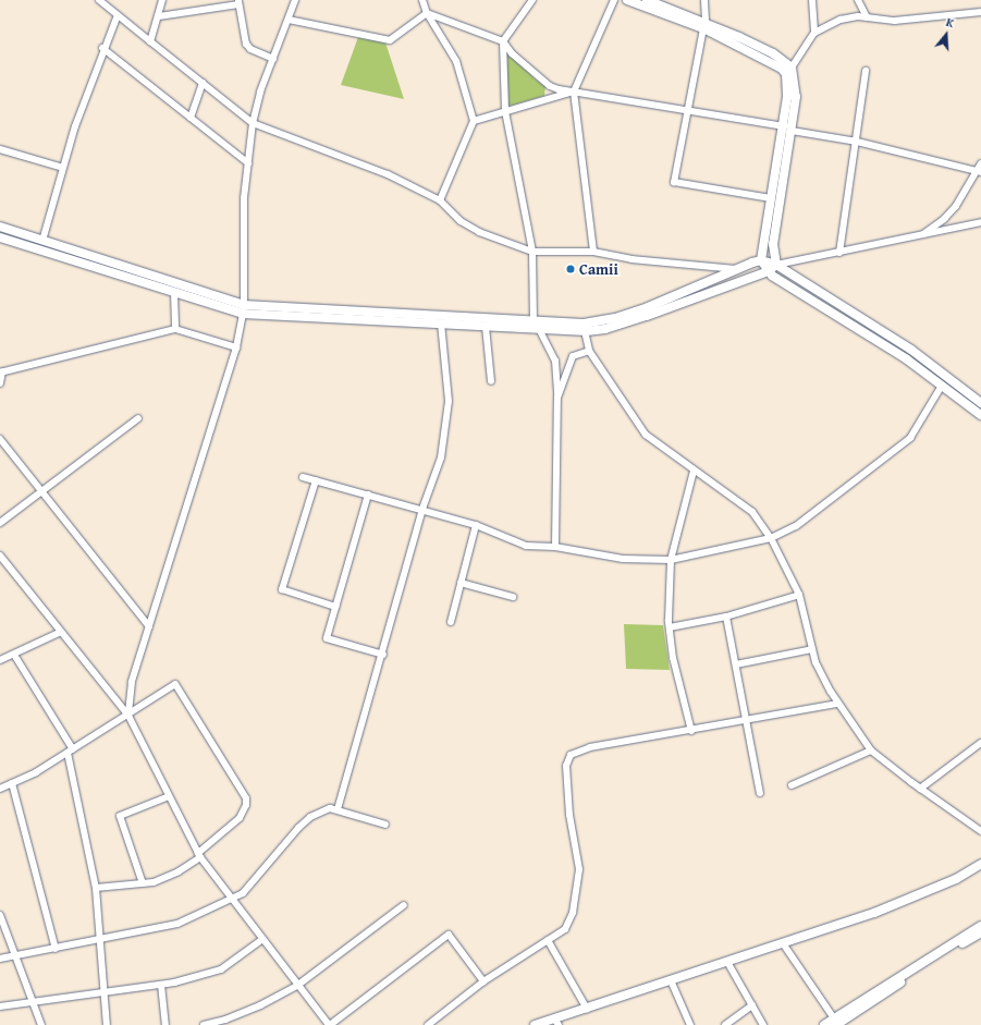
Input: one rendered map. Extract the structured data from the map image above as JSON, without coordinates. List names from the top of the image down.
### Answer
{
  "places": ["Camii"],
  "north": "top"
}
